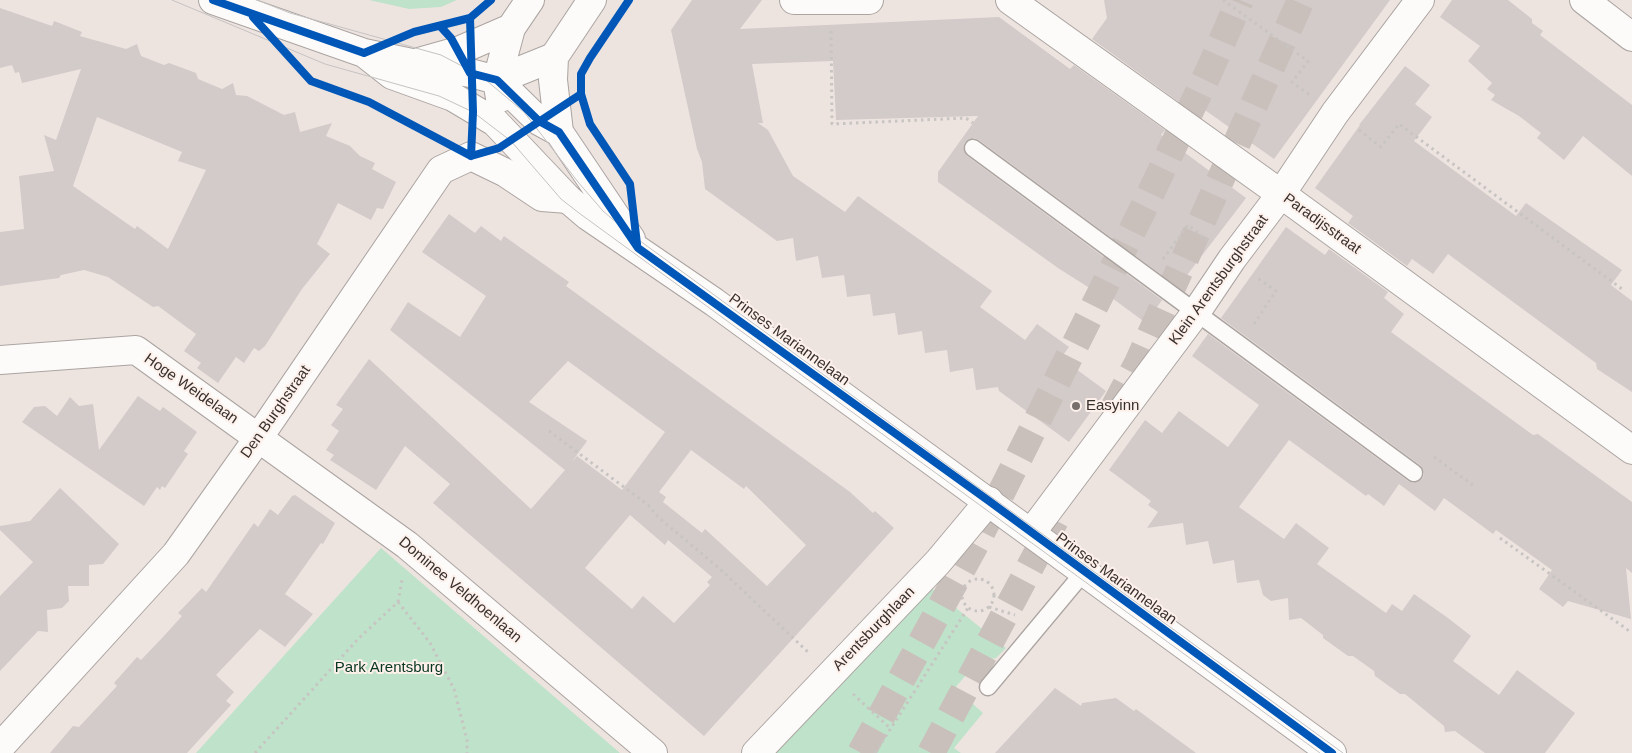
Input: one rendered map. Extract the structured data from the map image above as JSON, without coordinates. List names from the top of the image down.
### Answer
{
  "streets": {
    "street": [
      "Paradijsstraat",
      "Klein Arentsburghstraat",
      "Prinses Mariannelaan",
      "Hoge Weidelaan",
      "Den Burghstraat",
      "Dominee Veldhoenlaan",
      "Arentsburghlaan"
    ]
  },
  "crossings": [
    ["Paradijsstraat", "Klein Arentsburghstraat"],
    ["Klein Arentsburghstraat", "Prinses Mariannelaan"],
    ["Prinses Mariannelaan", "Den Burghstraat"],
    ["Prinses Mariannelaan", "Arentsburghlaan"],
    ["Hoge Weidelaan", "Den Burghstraat"],
    ["Hoge Weidelaan", "Dominee Veldhoenlaan"],
    ["Den Burghstraat", "Dominee Veldhoenlaan"]
  ],
  "parks": ["Park Arentsburg"],
  "places": ["Easyinn"]
}
